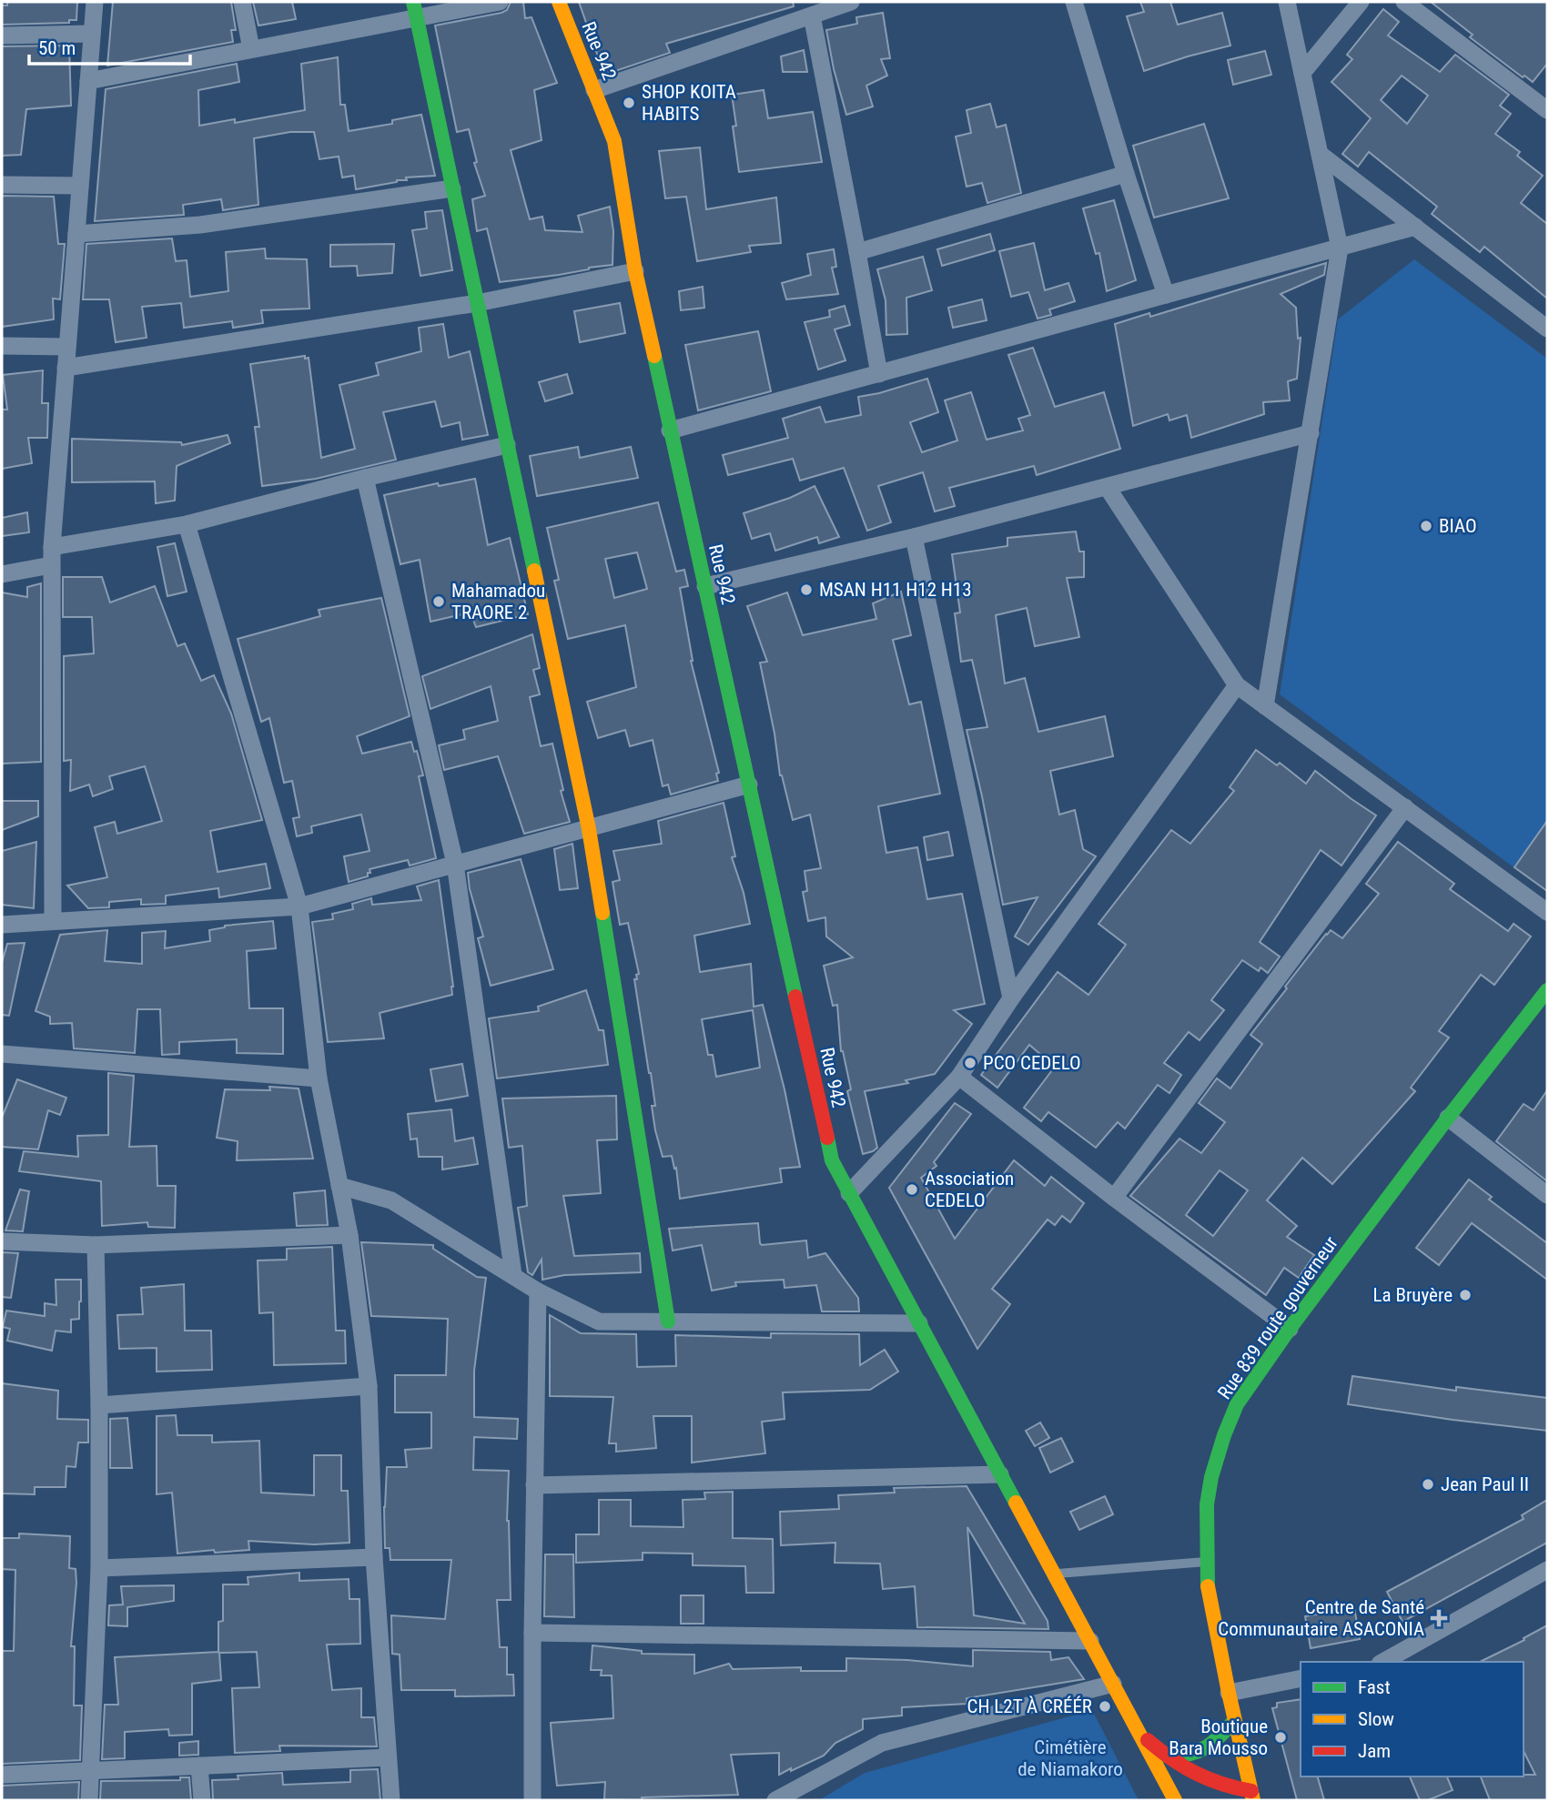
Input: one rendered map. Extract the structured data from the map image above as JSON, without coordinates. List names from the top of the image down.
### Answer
{
  "streets": {
    "street": ["Rue 942", "Rue 839 route gouverneur"]
  },
  "parks": ["Cimétière de Niamakoro"],
  "places": {
    "other": [
      "SHOP KOITA HABITS",
      "BIAO",
      "MSAN H11 H12 H13",
      "Mahamadou TRAORE 2",
      "PCO CEDELO",
      "Association CEDELO",
      "La Bruyère",
      "Jean Paul II",
      "CH L2T À CRÉÉR",
      "Boutique Bara Mousso"
    ],
    "health": ["Centre de Santé Communautaire ASACONIA"]
  },
  "legend": ["Fast", "Slow", "Jam"],
  "scale_bar": "50 m"
}
